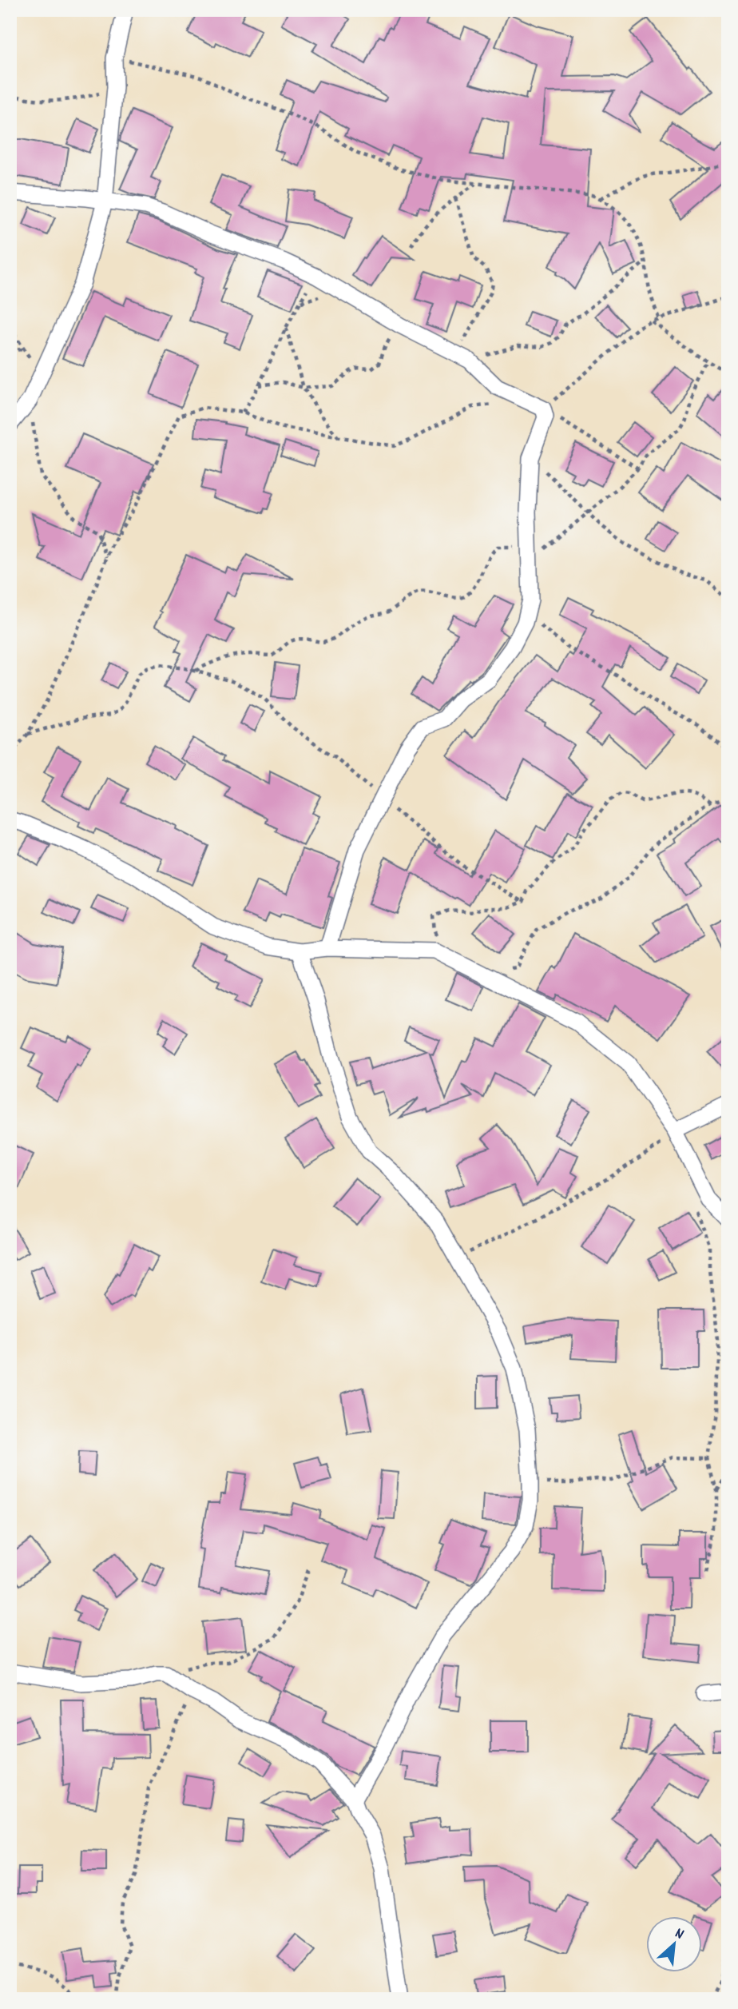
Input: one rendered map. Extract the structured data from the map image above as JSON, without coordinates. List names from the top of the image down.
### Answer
{
  "north": "top right"
}
